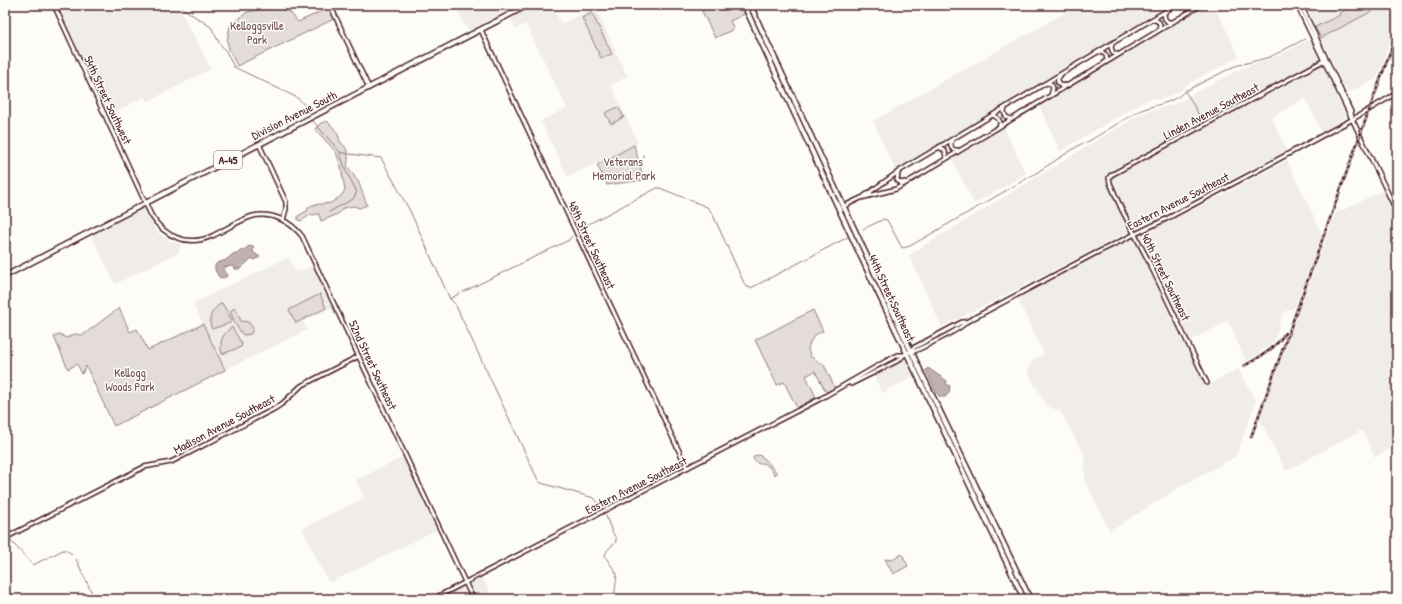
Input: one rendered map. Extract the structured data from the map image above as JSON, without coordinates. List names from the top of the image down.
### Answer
{
  "streets": {
    "main road": ["Division Avenue South", "A-45", "44th Street Southeast"],
    "street": [
      "54th Street Southwest",
      "Linden Avenue Southeast",
      "Eastern Avenue Southeast",
      "48th Street Southeast",
      "40th Street Southeast",
      "52nd Street Southeast",
      "Madison Avenue Southeast"
    ]
  },
  "crossings": [
    ["54th Street Southwest", "Division Avenue South"],
    ["54th Street Southwest", "52nd Street Southeast"],
    ["Linden Avenue Southeast", "40th Street Southeast"],
    ["Division Avenue South", "48th Street Southeast"],
    ["Eastern Avenue Southeast", "48th Street Southeast"],
    ["Eastern Avenue Southeast", "40th Street Southeast"],
    ["Eastern Avenue Southeast", "44th Street Southeast"],
    ["Eastern Avenue Southeast", "52nd Street Southeast"],
    ["52nd Street Southeast", "Madison Avenue Southeast"]
  ],
  "parks": ["Kelloggsville Park", "Veterans' Memorial Park", "Kellogg Woods Park"]
}
